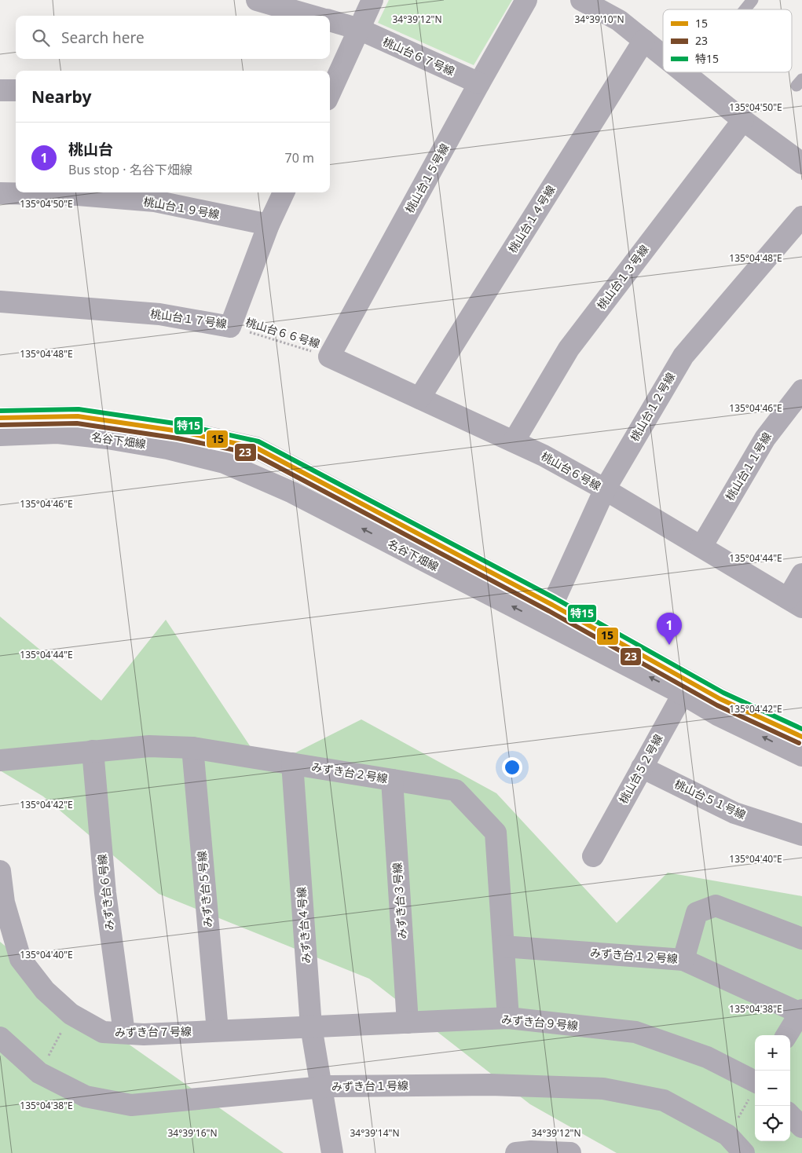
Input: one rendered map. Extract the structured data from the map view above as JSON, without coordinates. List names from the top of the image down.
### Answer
{
  "streets": {
    "street": [
      "桃山台６７号線",
      "桃山台１５号線",
      "桃山台１９号線",
      "桃山台１４号線",
      "桃山台１３号線",
      "桃山台１７号線",
      "桃山台１２号線",
      "名谷下畑線",
      "桃山台１１号線",
      "桃山台６号線",
      "桃山台５２号線",
      "みずき台２号線",
      "桃山台５１号線",
      "みずき台５号線",
      "みずき台６号線",
      "みずき台３号線",
      "みずき台４号線",
      "みずき台１２号線",
      "みずき台９号線",
      "みずき台７号線",
      "みずき台１号線"
    ],
    "path": ["桃山台６６号線"]
  },
  "crossings": [
    ["桃山台６７号線", "桃山台１５号線"],
    ["桃山台１５号線", "桃山台６６号線"],
    ["桃山台１５号線", "桃山台６号線"],
    ["桃山台１９号線", "桃山台１７号線"],
    ["桃山台１４号線", "桃山台６号線"],
    ["桃山台１３号線", "桃山台６号線"],
    ["桃山台１７号線", "桃山台６６号線"],
    ["桃山台６６号線", "桃山台６号線"],
    ["桃山台１２号線", "名谷下畑線"],
    ["桃山台１２号線", "桃山台６号線"],
    ["名谷下畑線", "桃山台５２号線"],
    ["桃山台１１号線", "桃山台６号線"],
    ["桃山台５２号線", "桃山台５１号線"],
    ["みずき台２号線", "みずき台５号線"],
    ["みずき台２号線", "みずき台６号線"],
    ["みずき台２号線", "みずき台３号線"],
    ["みずき台２号線", "みずき台４号線"],
    ["みずき台２号線", "みずき台１２号線"],
    ["みずき台２号線", "みずき台９号線"],
    ["みずき台５号線", "みずき台７号線"],
    ["みずき台６号線", "みずき台７号線"],
    ["みずき台３号線", "みずき台９号線"],
    ["みずき台４号線", "みずき台９号線"],
    ["みずき台４号線", "みずき台７号線"],
    ["みずき台４号線", "みずき台１号線"],
    ["みずき台９号線", "みずき台７号線"]
  ],
  "lines": ["transit line 特15", "transit line 15", "transit line 23"],
  "legend": ["15", "23", "特15"],
  "page": {
    "search": "Search here",
    "heading": "Nearby",
    "list": [
      {
        "mark": "1",
        "name": "桃山台",
        "note": "Bus stop · 名谷下畑線",
        "value": "70 m"
      }
    ],
    "pins": "1",
    "map_buttons": ["+", "−"]
  },
  "coordinates": [
    "34°39'12\"N",
    "34°39'10\"N",
    "135°04'50\"E",
    "135°04'48\"E",
    "135°04'46\"E",
    "135°04'44\"E",
    "135°04'42\"E",
    "135°04'40\"E",
    "135°04'38\"E",
    "34°39'16\"N",
    "34°39'14\"N"
  ]
}
